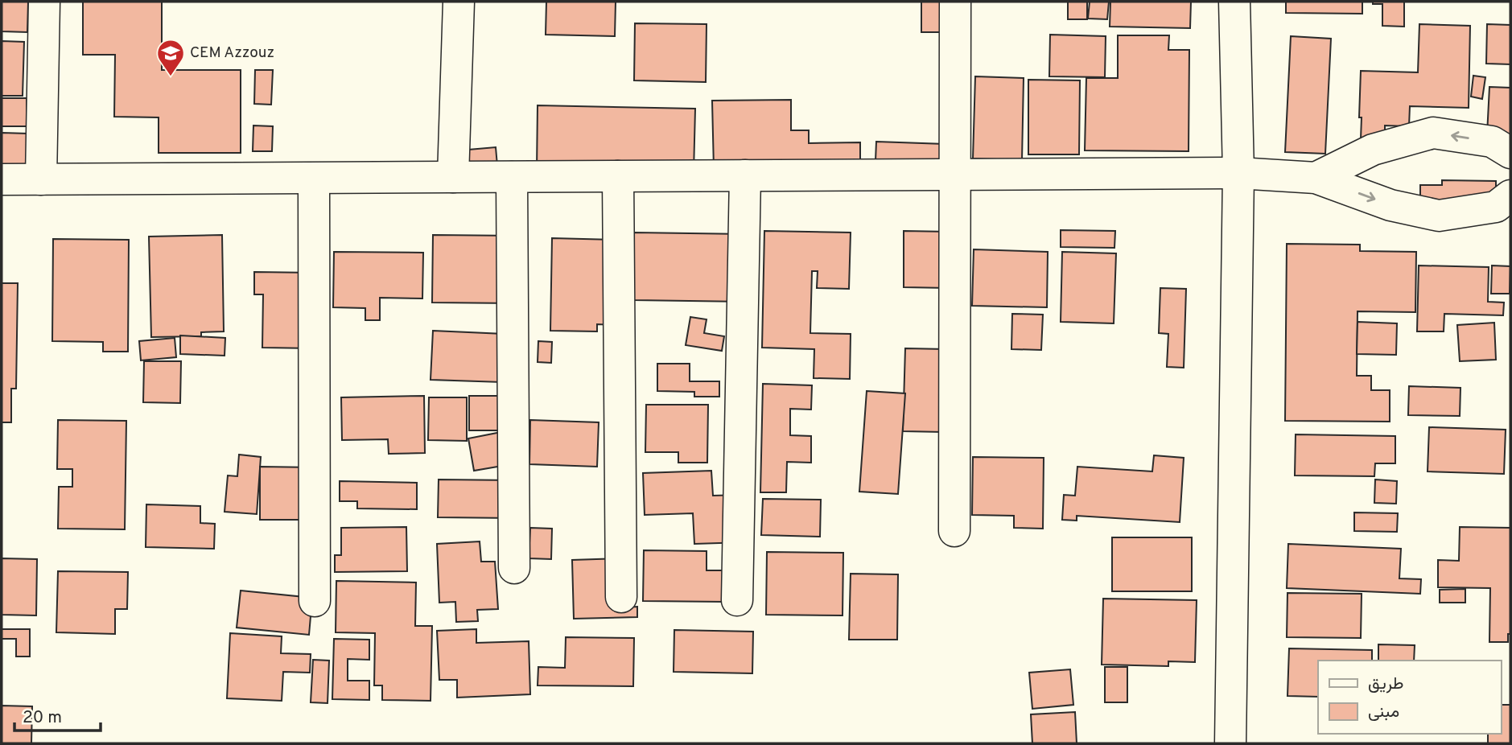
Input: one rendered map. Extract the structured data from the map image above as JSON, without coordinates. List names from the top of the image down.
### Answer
{
  "places": {
    "school or university": ["CEM Azzouz"]
  },
  "legend": ["طريق", "مبنى"],
  "scale_bar": "20 m"
}
